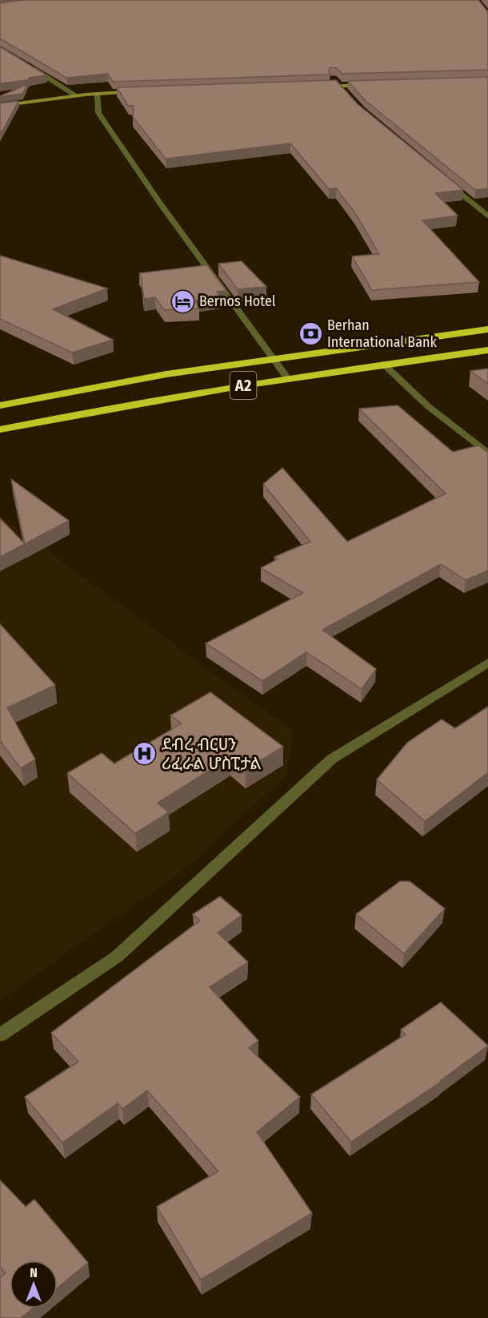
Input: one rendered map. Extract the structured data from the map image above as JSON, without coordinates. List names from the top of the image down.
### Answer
{
  "streets": {
    "highway": ["A2"]
  },
  "places": {
    "hotel": ["Bernos Hotel"],
    "bank": ["Berhan International Bank"],
    "hospital": ["ደብረ ብርሀን ሪፈራል ሆስፒታል"]
  },
  "north": "top"
}
